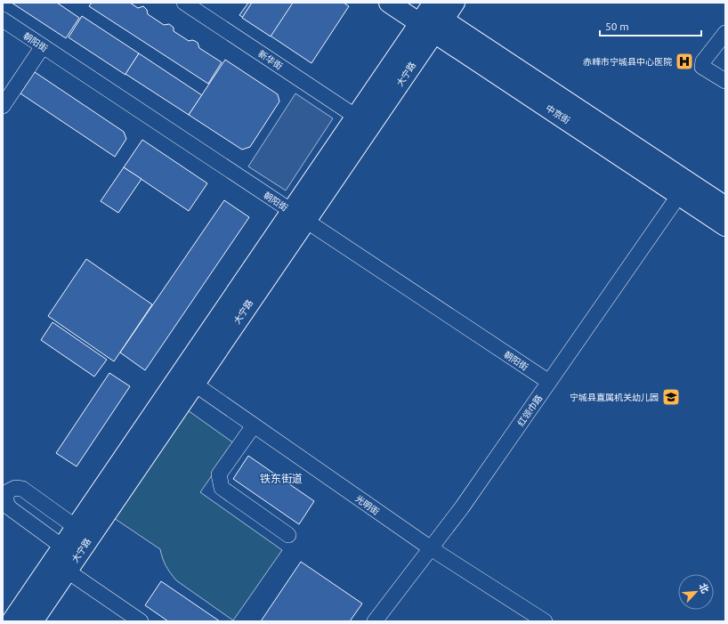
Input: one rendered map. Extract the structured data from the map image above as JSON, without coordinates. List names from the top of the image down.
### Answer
{
  "streets": {
    "main road": ["大宁路", "中京街"],
    "street": [
      "朝阳街",
      "新华街",
      "红领巾路",
      "光明街"
    ]
  },
  "crossings": [
    ["朝阳街", "大宁路"],
    ["朝阳街", "红领巾路"],
    ["新华街", "大宁路"],
    ["大宁路", "中京街"],
    ["大宁路", "光明街"],
    ["中京街", "红领巾路"],
    ["红领巾路", "光明街"]
  ],
  "districts": ["铁东街道"],
  "places": {
    "hospital": ["赤峰市宁城县中心医院"],
    "school or university": ["宁城县直属机关幼儿园"]
  },
  "scale_bar": "50 m",
  "north": "top right"
}
